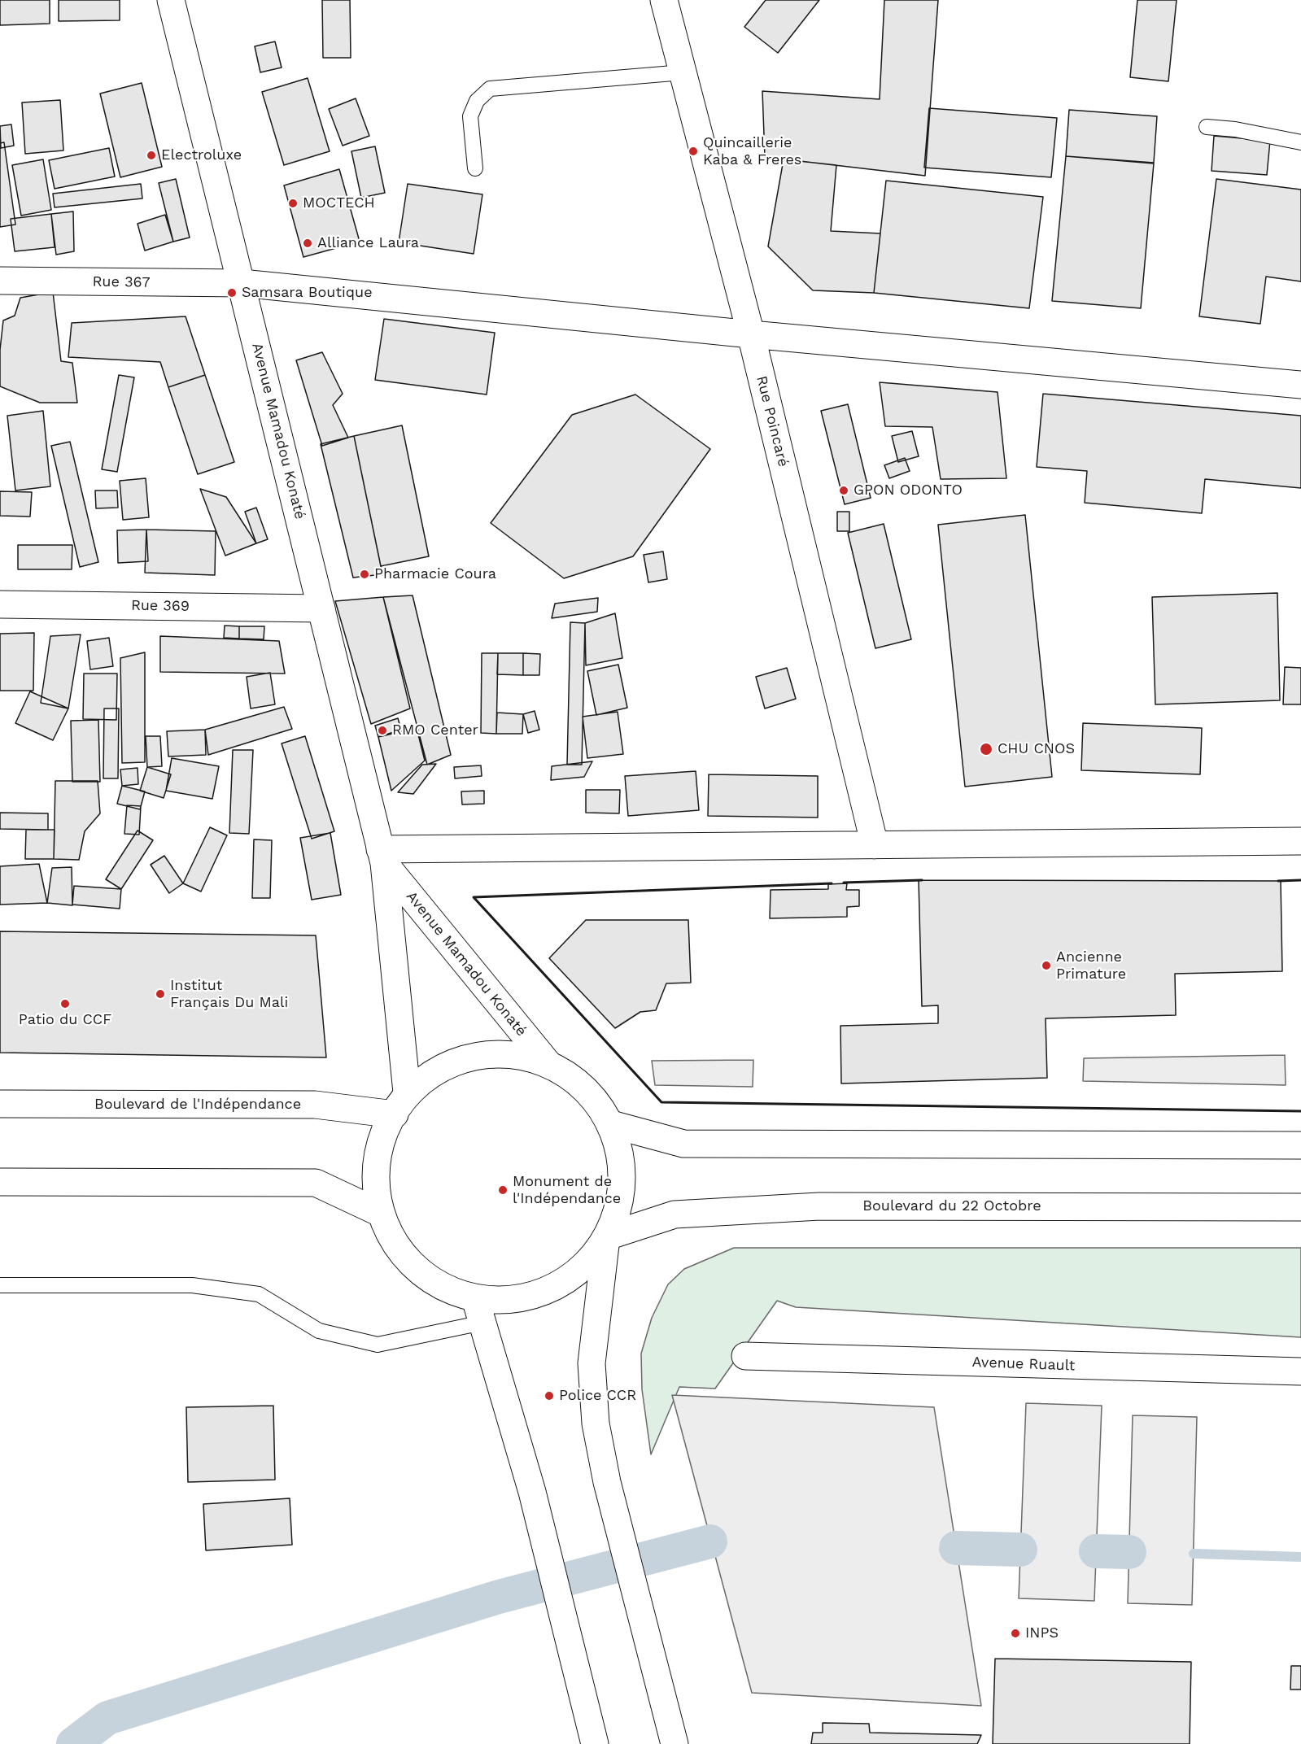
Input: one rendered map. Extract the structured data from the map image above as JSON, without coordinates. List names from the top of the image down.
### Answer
{
  "streets": {
    "main road": [
      "Rue 367",
      "Rue Poincaré",
      "Avenue Mamadou Konaté",
      "Rue 369",
      "Boulevard de l'Indépendance",
      "Boulevard du 22 Octobre",
      "Avenue Ruault"
    ]
  },
  "crossings": [
    ["Rue 367", "Rue Poincaré"],
    ["Rue 367", "Avenue Mamadou Konaté"],
    ["Avenue Mamadou Konaté", "Rue 369"],
    ["Avenue Mamadou Konaté", "Boulevard de l'Indépendance"]
  ],
  "places": [
    "Quincaillerie Kaba & Freres",
    "Electroluxe",
    "MOCTECH",
    "Alliance Laura",
    "Samsara Boutique",
    "GPON ODONTO",
    "Pharmacie Coura",
    "RMO Center",
    "CHU CNOS",
    "Ancienne Primature",
    "Institut Français Du Mali",
    "Patio du CCF",
    "Monument de l'Indépendance",
    "Police CCR",
    "INPS"
  ]
}
